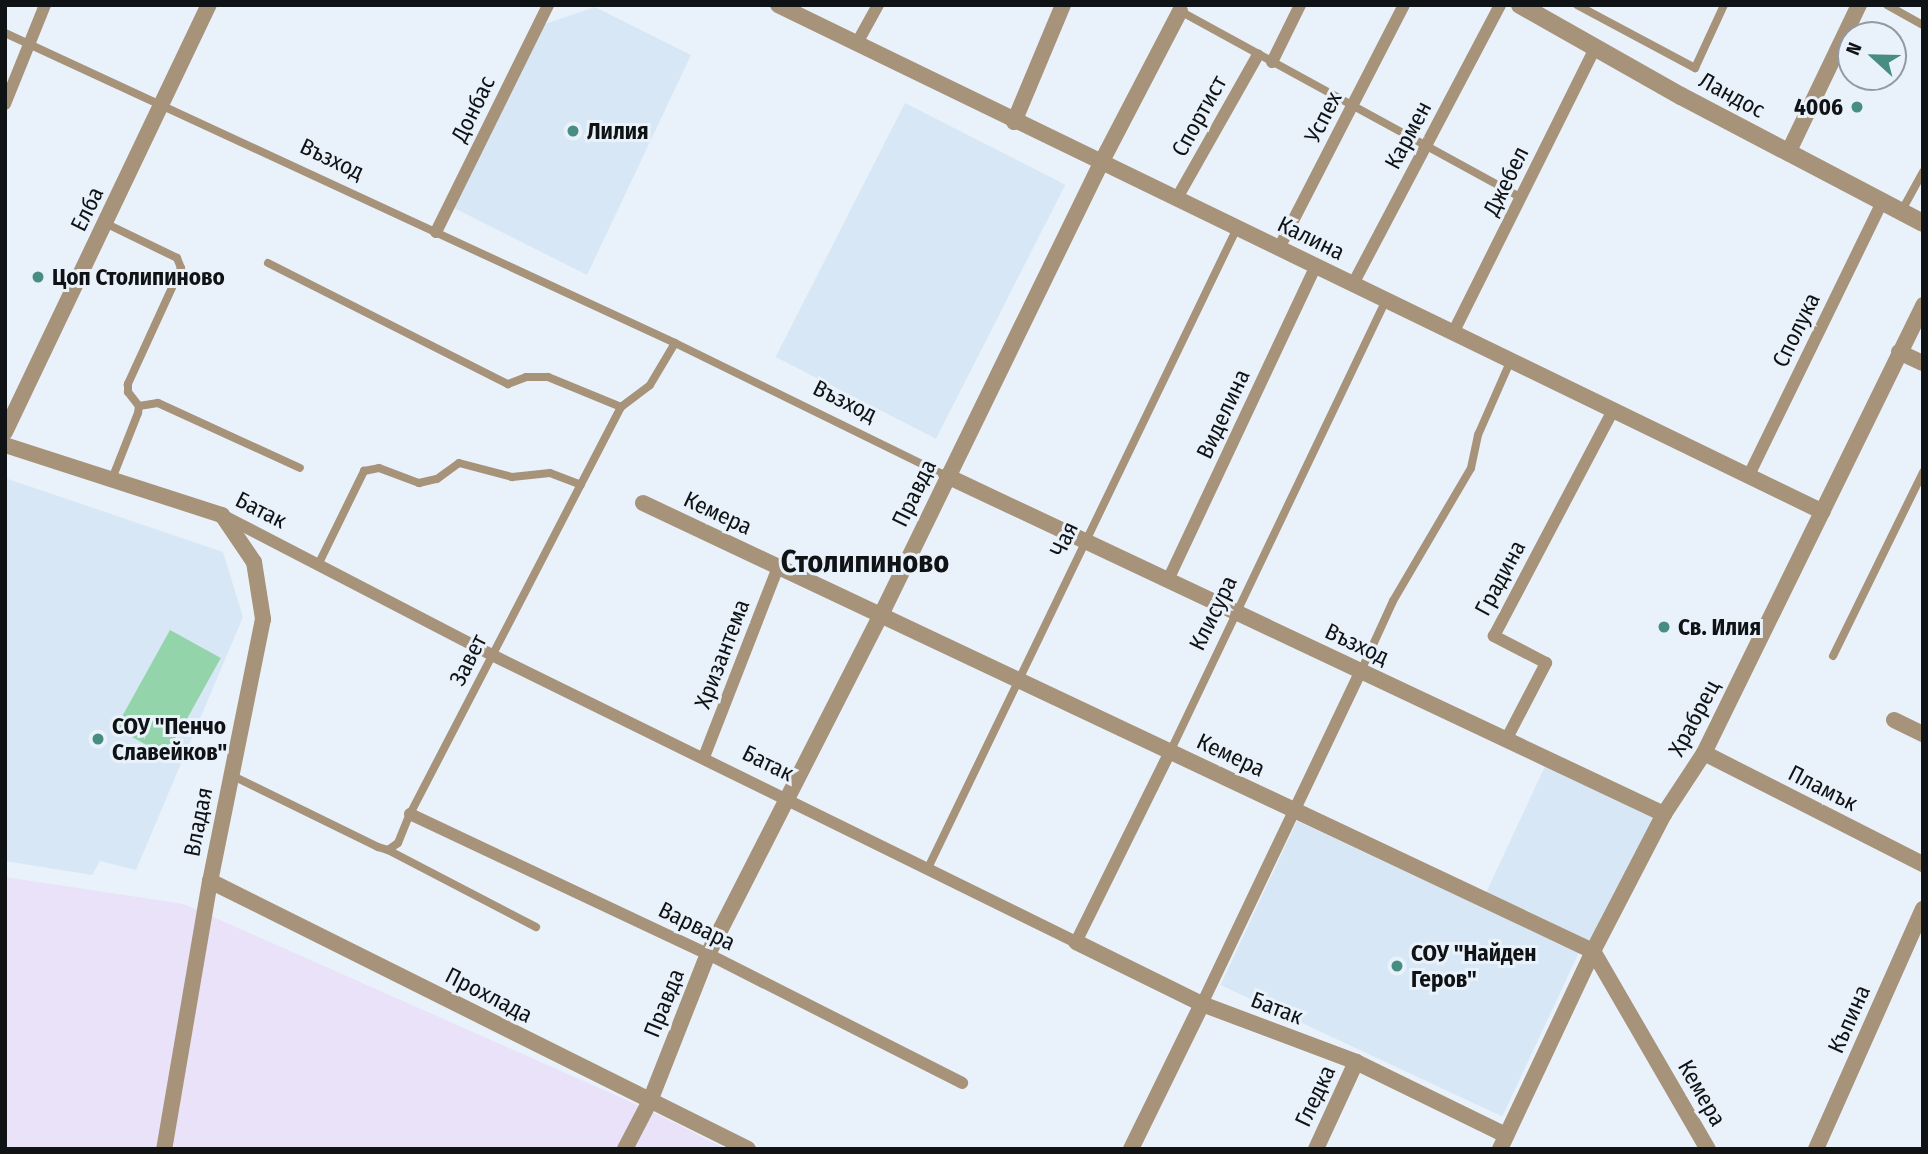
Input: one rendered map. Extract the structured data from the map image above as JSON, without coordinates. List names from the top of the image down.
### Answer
{
  "streets": {
    "street": [
      "Ландос",
      "Донбас",
      "Спортист",
      "Успех",
      "Кармен",
      "Възход",
      "Джебел",
      "Елба",
      "Калина",
      "Сполука",
      "Виделина",
      "Правда",
      "Батак",
      "Кемера",
      "Градина",
      "Клисура",
      "Хризантема",
      "Храбрец",
      "Пламък",
      "Владая",
      "Варвара",
      "Прохлада",
      "Къпина",
      "Гледка"
    ],
    "lane": ["Чая", "Завет"]
  },
  "crossings": [
    ["Ландос", "Джебел"],
    ["Ландос", "Сполука"],
    ["Донбас", "Възход"],
    ["Спортист", "Калина"],
    ["Успех", "Калина"],
    ["Кармен", "Калина"],
    ["Възход", "Елба"],
    ["Възход", "Виделина"],
    ["Възход", "Правда"],
    ["Възход", "Чая"],
    ["Възход", "Градина"],
    ["Възход", "Клисура"],
    ["Възход", "Завет"],
    ["Възход", "Храбрец"],
    ["Джебел", "Калина"],
    ["Калина", "Сполука"],
    ["Калина", "Виделина"],
    ["Калина", "Правда"],
    ["Калина", "Чая"],
    ["Калина", "Градина"],
    ["Калина", "Клисура"],
    ["Калина", "Храбрец"],
    ["Правда", "Батак"],
    ["Правда", "Кемера"],
    ["Правда", "Варвара"],
    ["Правда", "Прохлада"],
    ["Батак", "Чая"],
    ["Батак", "Клисура"],
    ["Батак", "Хризантема"],
    ["Батак", "Завет"],
    ["Батак", "Храбрец"],
    ["Батак", "Владая"],
    ["Батак", "Гледка"],
    ["Кемера", "Чая"],
    ["Кемера", "Клисура"],
    ["Кемера", "Хризантема"],
    ["Кемера", "Храбрец"],
    ["Завет", "Варвара"],
    ["Храбрец", "Пламък"],
    ["Владая", "Прохлада"]
  ],
  "districts": ["Столипиново"],
  "places": [
    "4006",
    "Лилия",
    "Цоп Столипиново",
    "Св. Илия",
    "СОУ \"Пенчо Славейков\"",
    "СОУ \"Найден Геров\""
  ],
  "north": "left"
}
